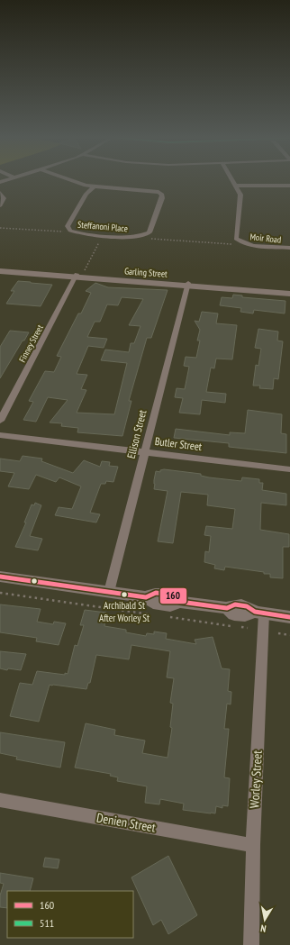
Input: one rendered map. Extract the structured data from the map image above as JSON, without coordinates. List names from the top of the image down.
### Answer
{
  "streets": {
    "street": [
      "Steffanoni Place",
      "Moir Road",
      "Garling Street",
      "Finney Street",
      "Ellison Street",
      "Butler Street",
      "Worley Street",
      "Denien Street"
    ]
  },
  "crossings": [
    ["Garling Street", "Finney Street"],
    ["Garling Street", "Ellison Street"],
    ["Ellison Street", "Butler Street"],
    ["Worley Street", "Denien Street"]
  ],
  "places": ["Archibald St After Worley St"],
  "lines": ["transit line 160"],
  "legend": ["160", "511"],
  "north": "bottom"
}
